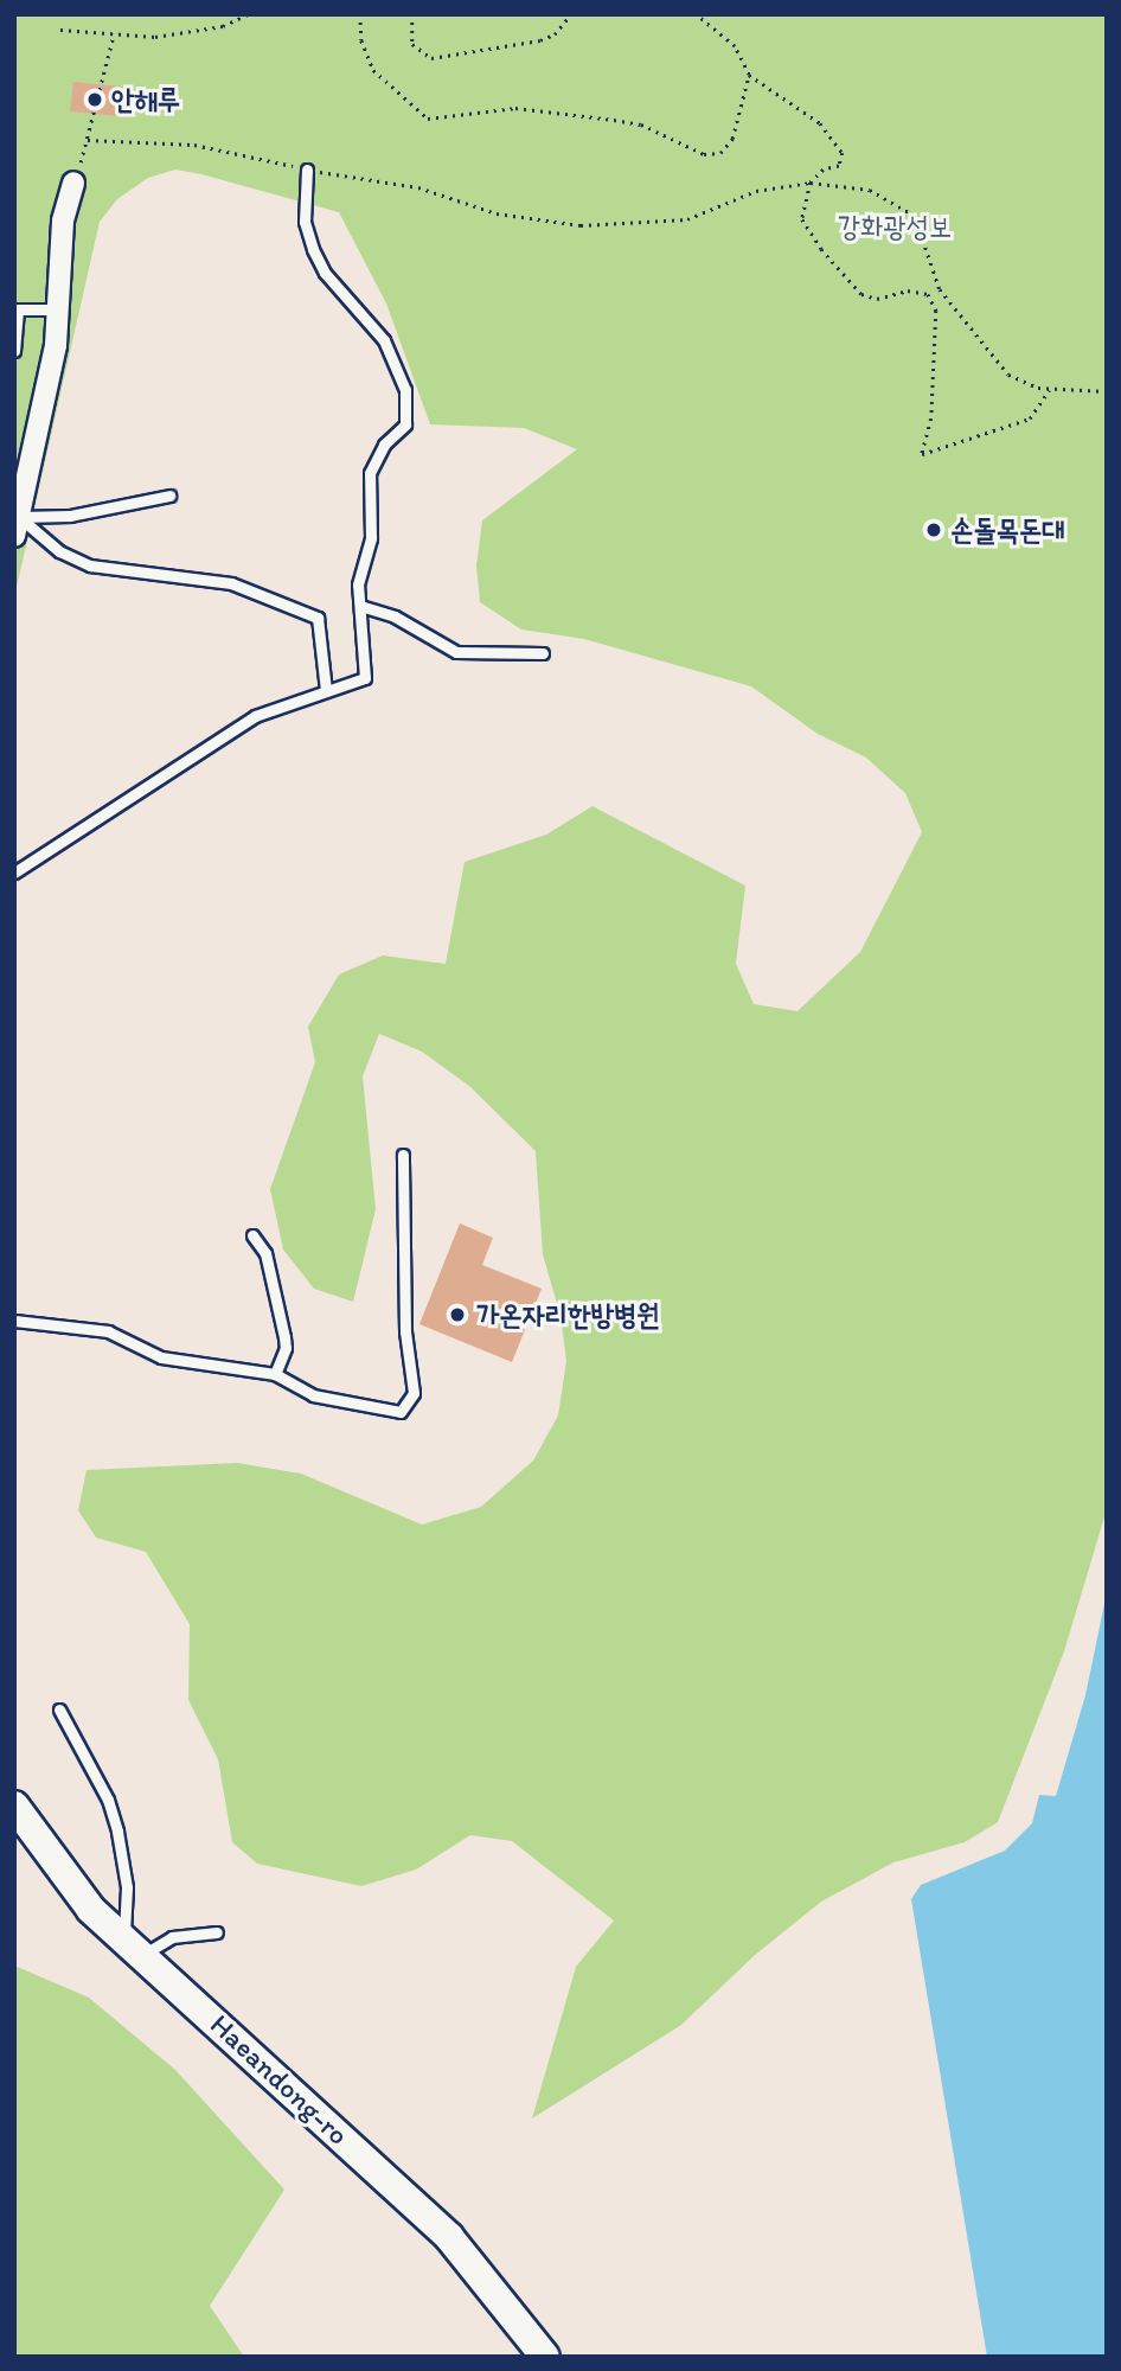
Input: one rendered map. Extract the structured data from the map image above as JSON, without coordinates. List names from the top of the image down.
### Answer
{
  "streets": {
    "main road": ["Haeandong-ro"]
  },
  "parks": ["강화광성보"],
  "places": ["안해루", "손돌목돈대", "가온자리한방병원"]
}
